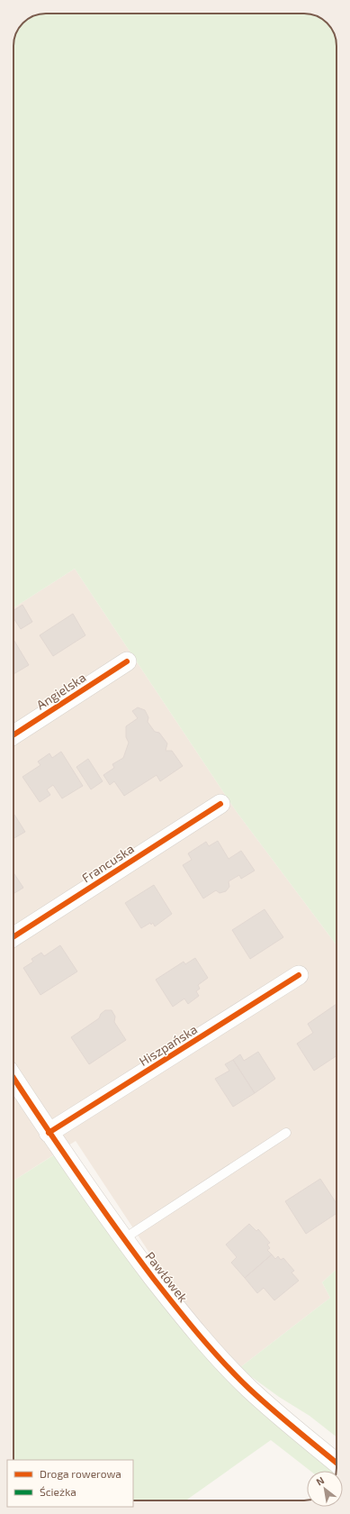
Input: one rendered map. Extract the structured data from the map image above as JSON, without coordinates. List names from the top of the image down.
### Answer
{
  "streets": {
    "street": [
      "Angielska",
      "Francuska",
      "Hiszpańska",
      "Pawłówek"
    ]
  },
  "crossings": [
    ["Hiszpańska", "Pawłówek"]
  ],
  "legend": ["Droga rowerowa", "Ścieżka"],
  "north": "top left"
}
